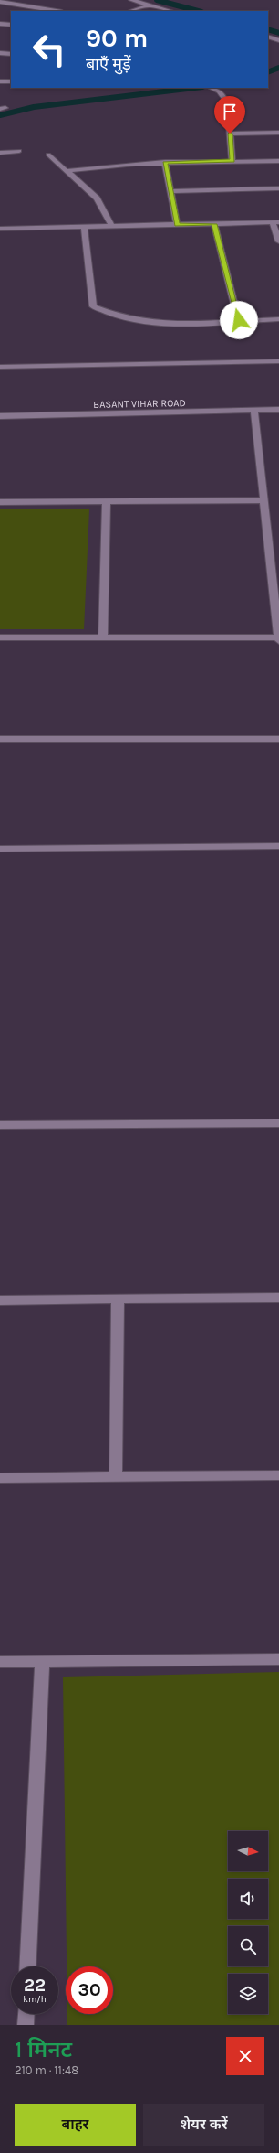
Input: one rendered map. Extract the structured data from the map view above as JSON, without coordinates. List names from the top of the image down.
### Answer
{
  "streets": {
    "street": ["BASANT VIHAR ROAD"]
  },
  "north": "right",
  "page": {
    "turn": ["90 m", "बाएँ मुड़ें"],
    "speed": "22 km/h",
    "limit": "30",
    "heading": ["1 मिनट", "210 m · 11:48"],
    "buttons": ["बाहर", "शेयर करें"]
  }
}
